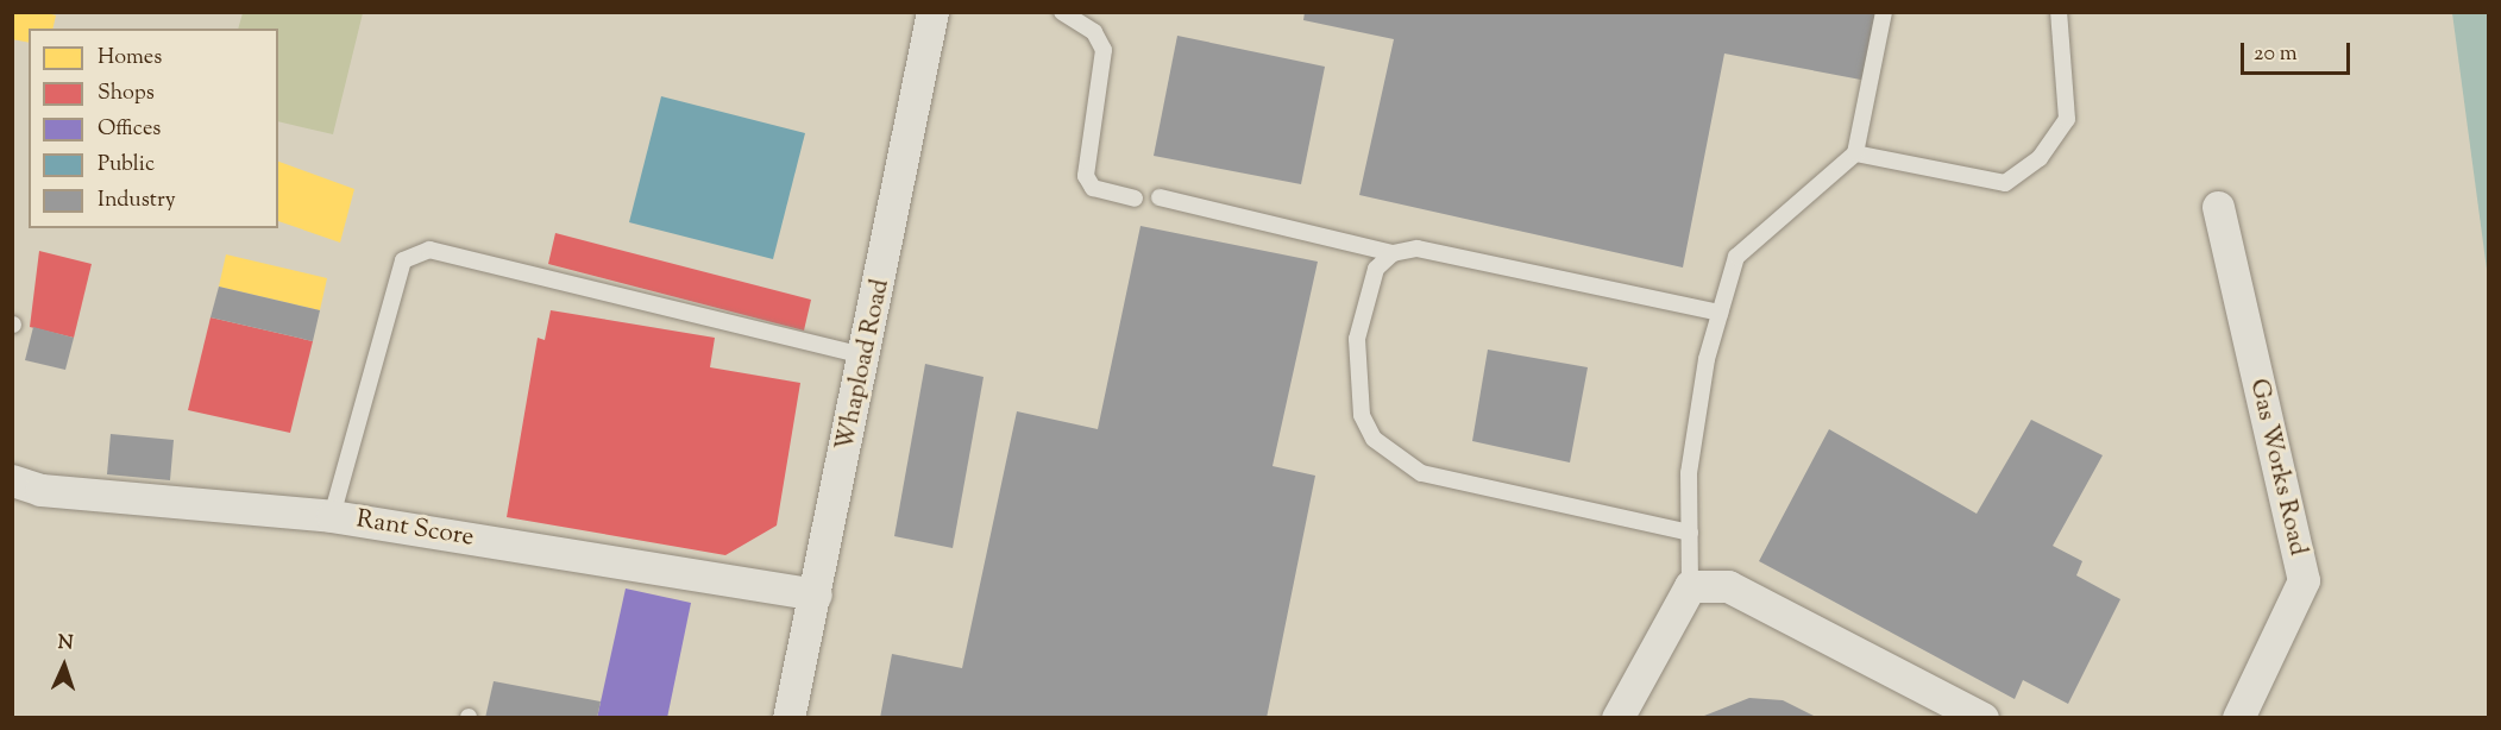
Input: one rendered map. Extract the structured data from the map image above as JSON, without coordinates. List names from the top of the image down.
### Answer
{
  "streets": {
    "street": ["Whapload Road", "Gas Works Road", "Rant Score"]
  },
  "crossings": [
    ["Whapload Road", "Rant Score"]
  ],
  "legend": [
    "Homes",
    "Shops",
    "Offices",
    "Public",
    "Industry"
  ],
  "scale_bar": "20 m",
  "north": "top"
}
